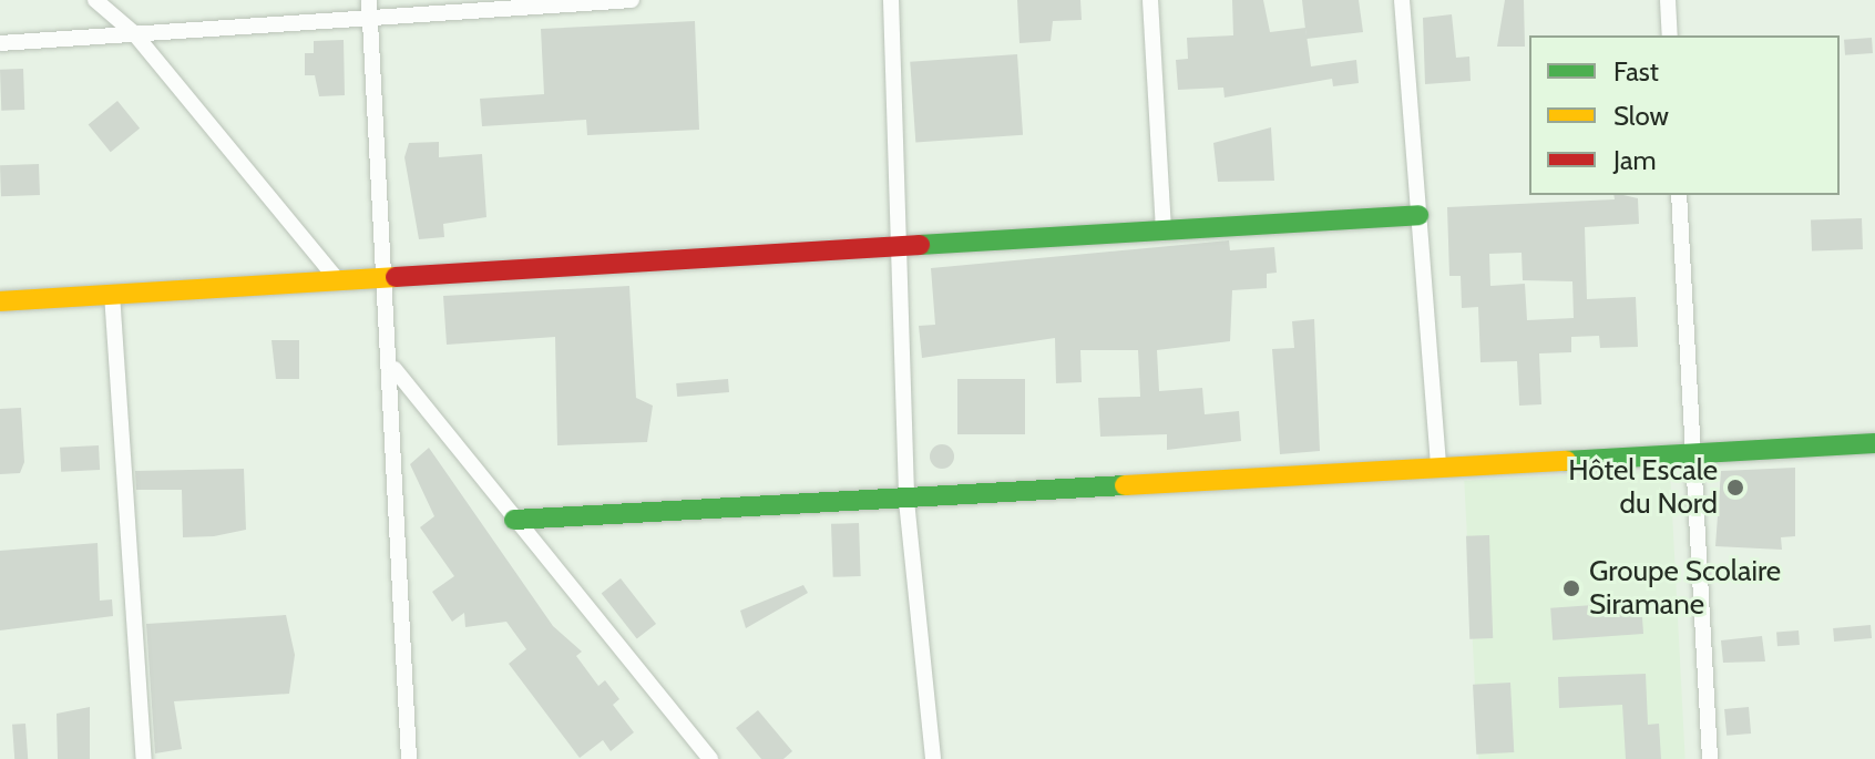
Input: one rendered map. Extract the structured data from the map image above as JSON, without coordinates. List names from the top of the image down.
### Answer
{
  "places": ["Hôtel Escale du Nord", "Groupe Scolaire Siramane"],
  "legend": ["Fast", "Slow", "Jam"]
}
